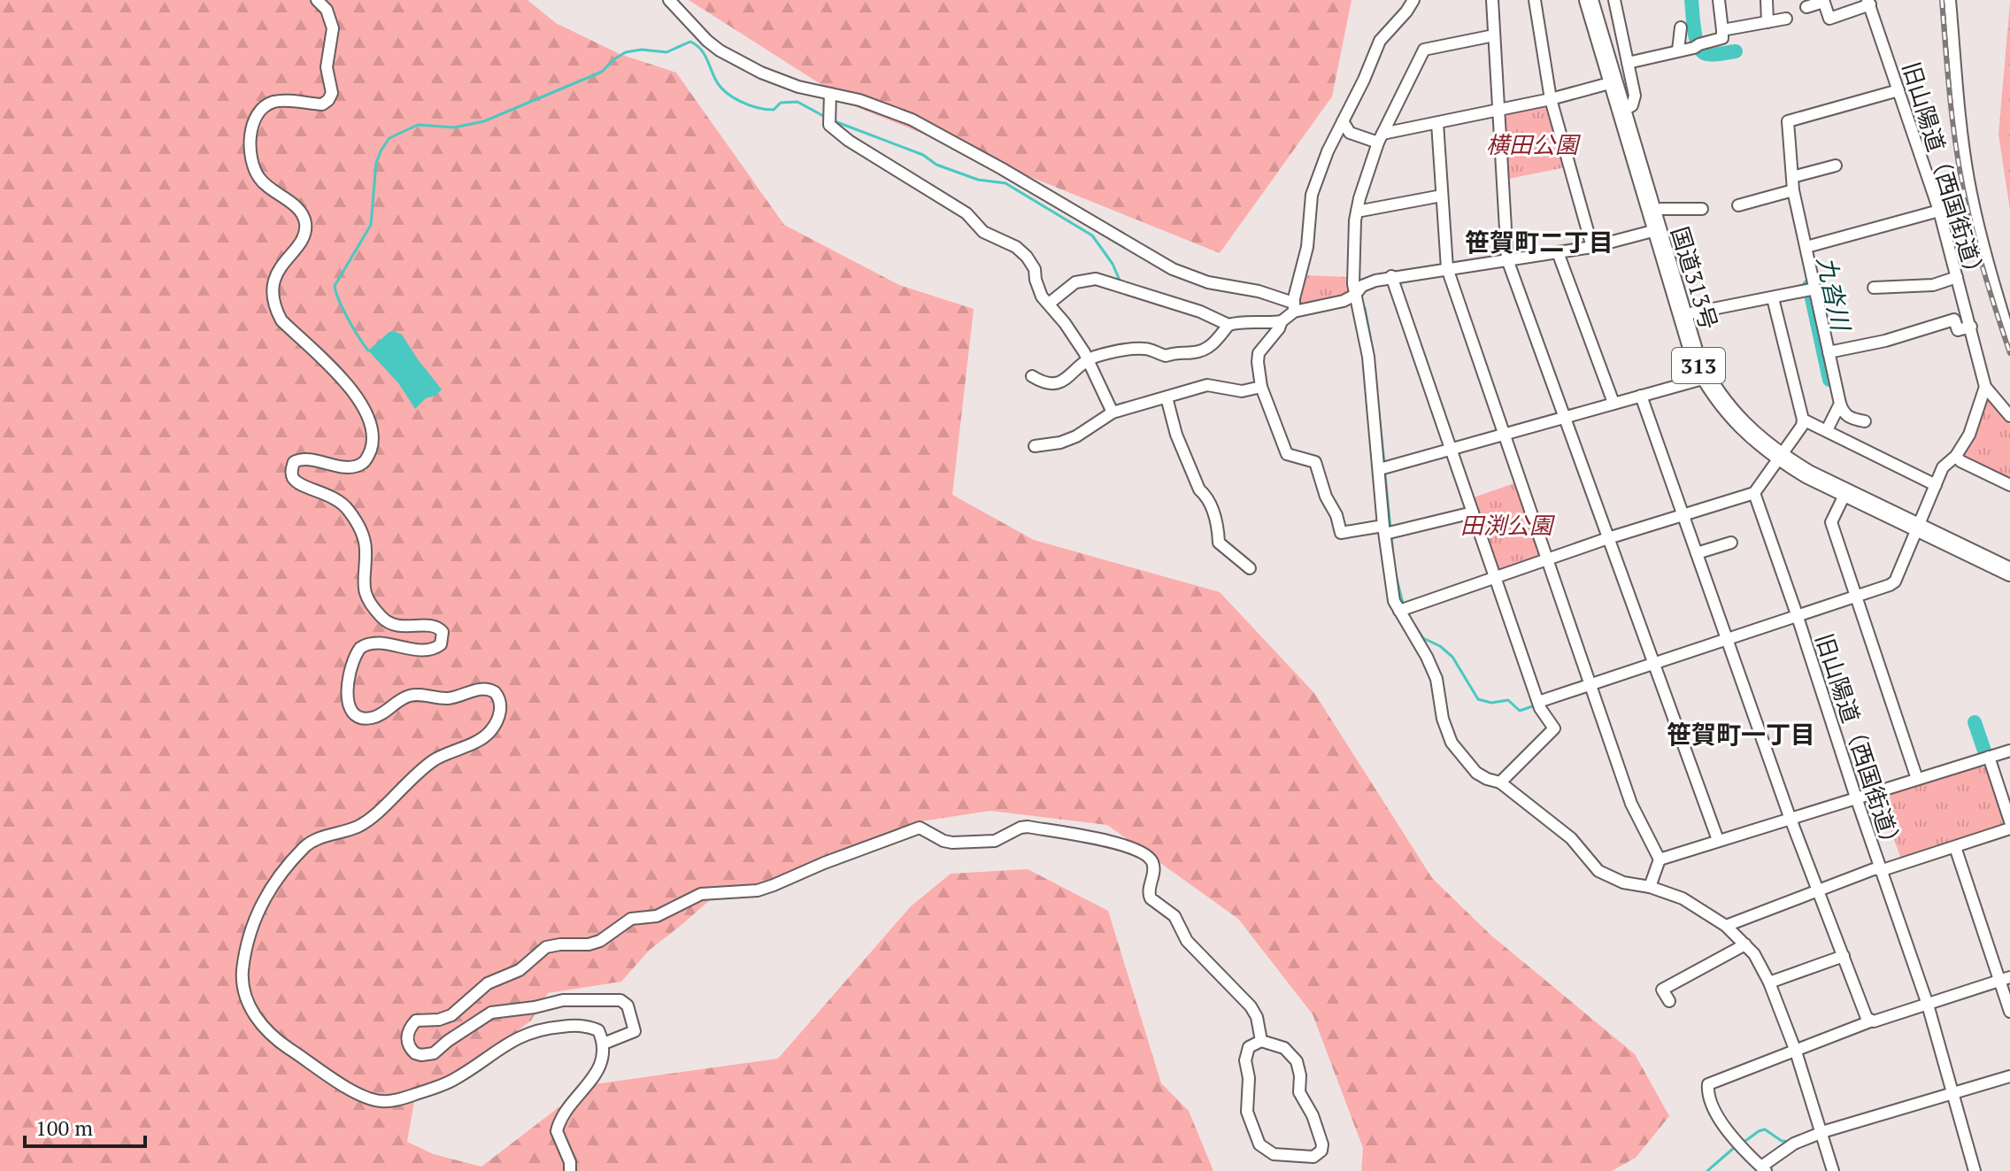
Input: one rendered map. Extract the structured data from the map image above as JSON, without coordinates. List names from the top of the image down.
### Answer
{
  "streets": {
    "highway": ["国道313号", "313"],
    "street": ["旧山陽道（西国街道）"]
  },
  "crossings": [
    ["旧山陽道（西国街道）", "国道313号"]
  ],
  "districts": ["笹賀町二丁目", "笹賀町一丁目"],
  "water": ["九沓川"],
  "parks": ["横田公園", "田渕公園"],
  "scale_bar": "100 m"
}
